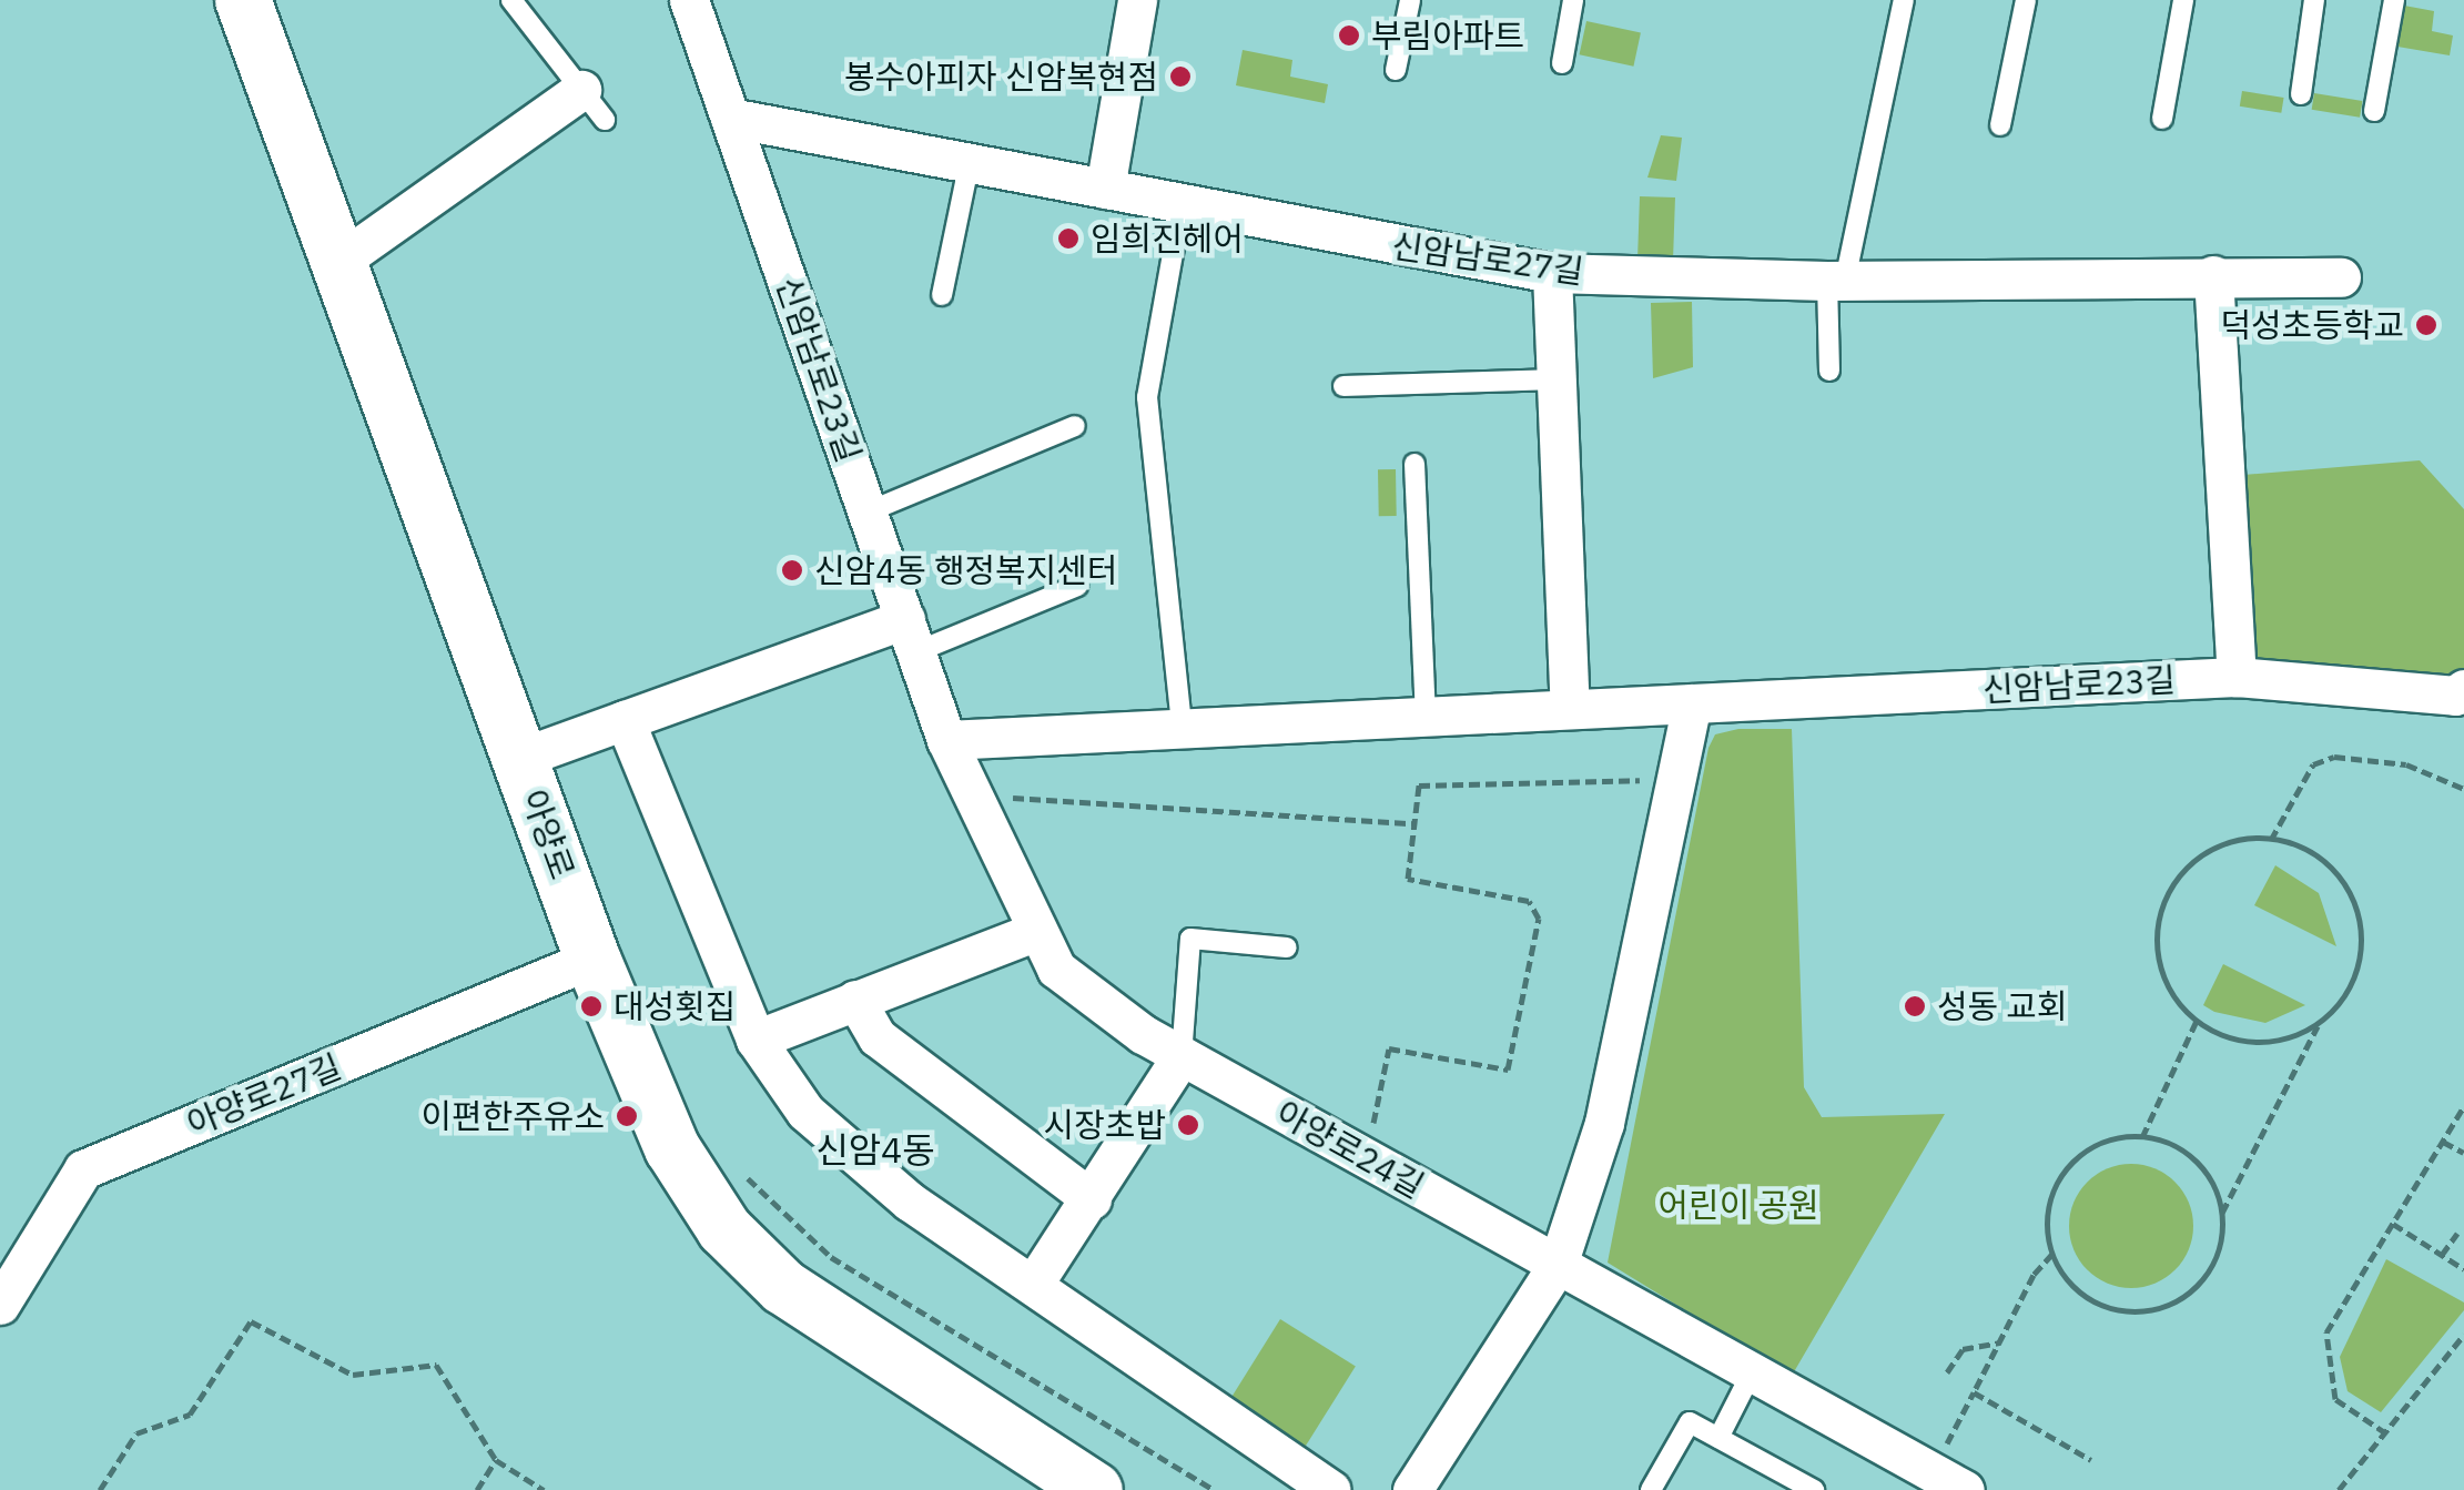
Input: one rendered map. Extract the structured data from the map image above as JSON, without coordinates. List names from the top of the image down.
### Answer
{
  "streets": {
    "main road": ["아양로"],
    "street": [
      "신암남로27길",
      "신암남로23길",
      "아양로27길",
      "아양로24길"
    ]
  },
  "crossings": [
    ["신암남로27길", "신암남로23길"],
    ["신암남로23길", "아양로24길"],
    ["아양로", "아양로27길"]
  ],
  "districts": ["신암4동"],
  "parks": ["어린이 공원"],
  "places": [
    "부림아파트",
    "봉수아피자 신암복현점",
    "임희진헤어",
    "덕성초등학교",
    "신암4동 행정복지센터",
    "대성횟집",
    "성동 교회",
    "이편한주유소",
    "시장초밥"
  ]
}
